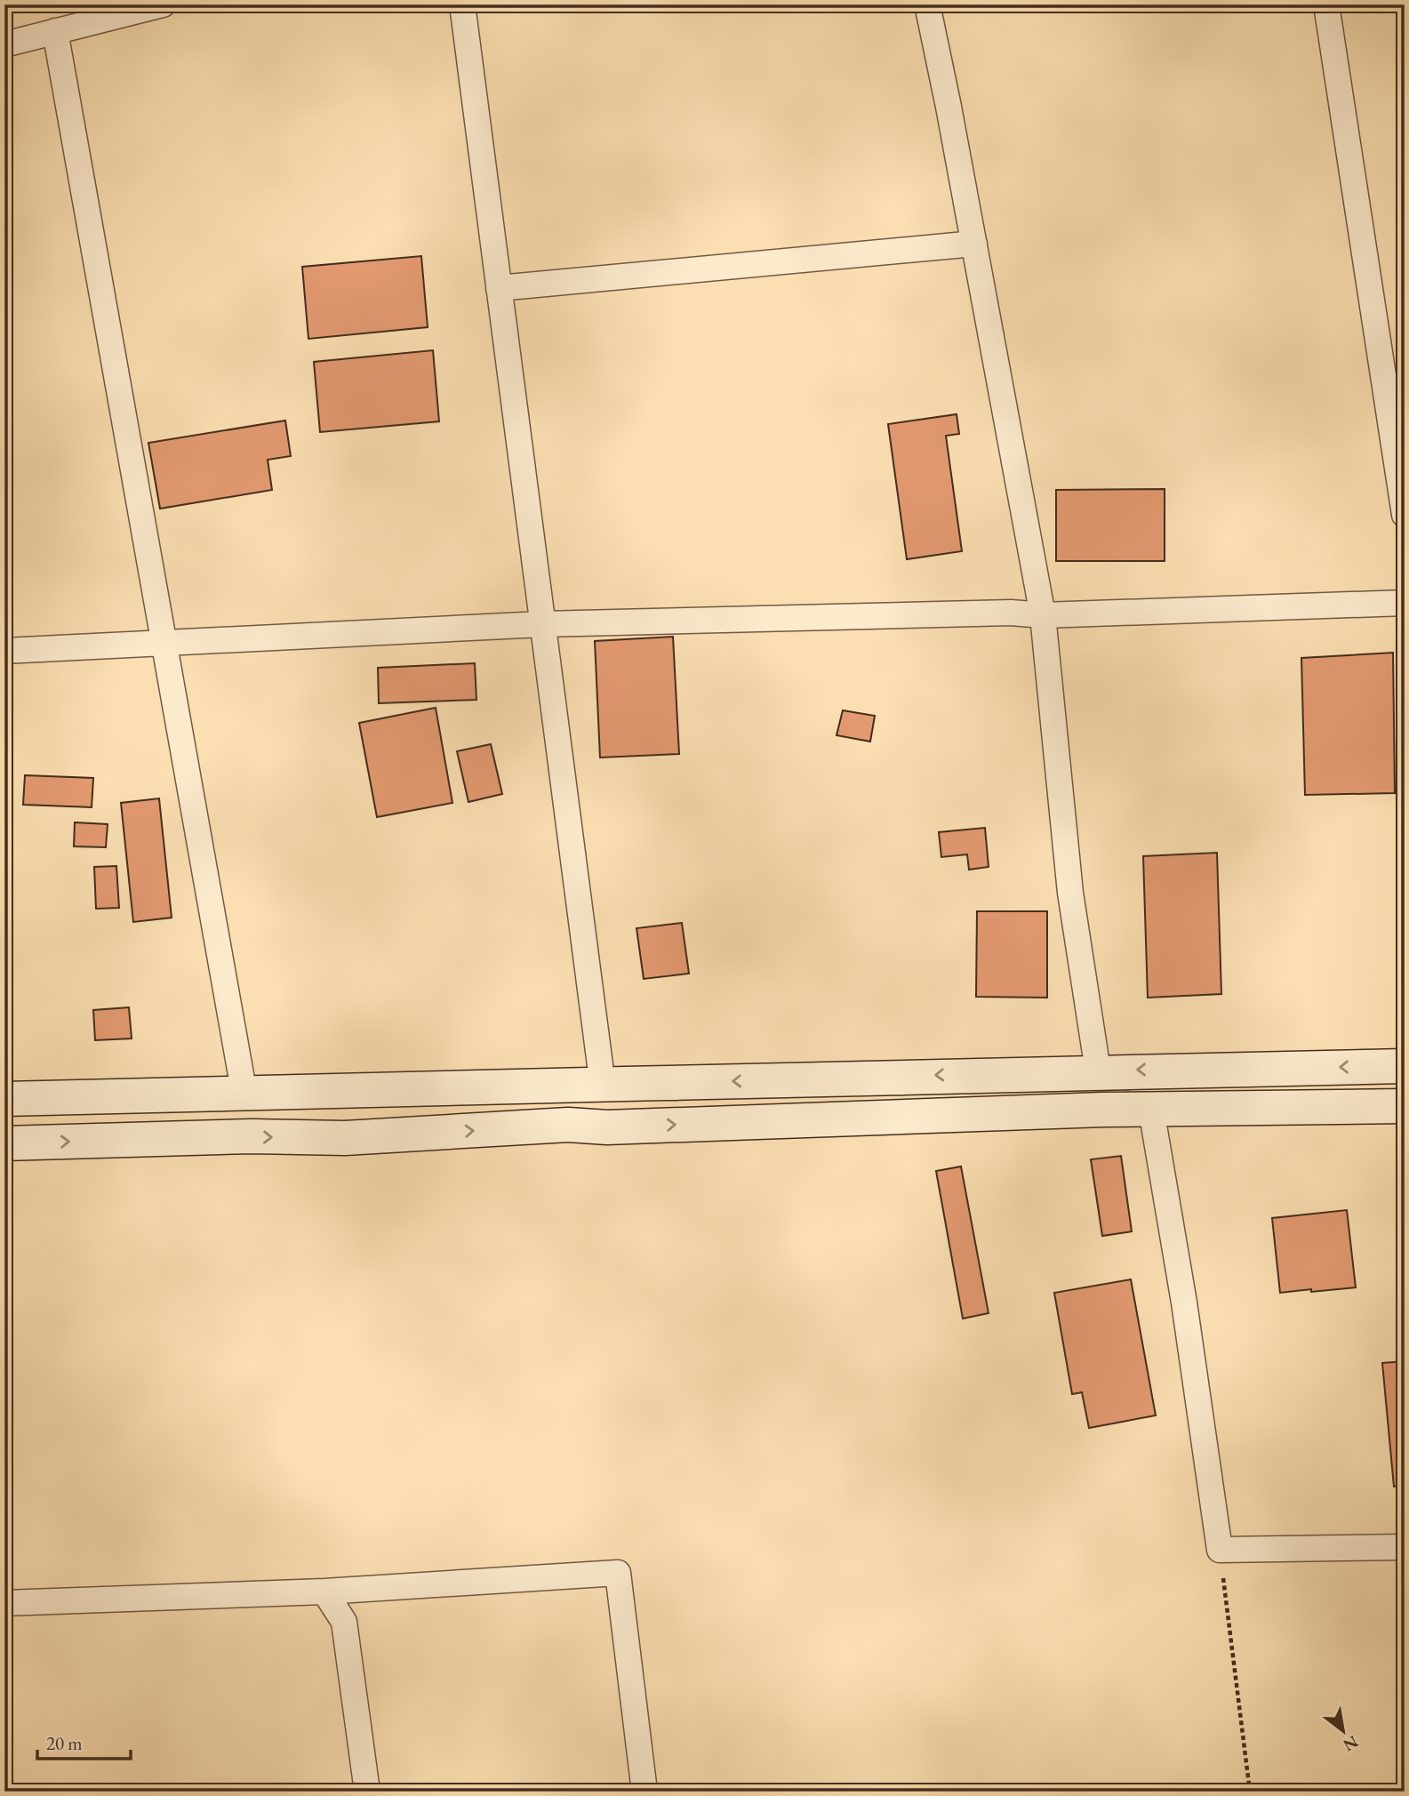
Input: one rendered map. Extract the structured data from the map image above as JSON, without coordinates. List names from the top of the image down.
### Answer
{
  "scale_bar": "20 m",
  "north": "bottom right"
}
